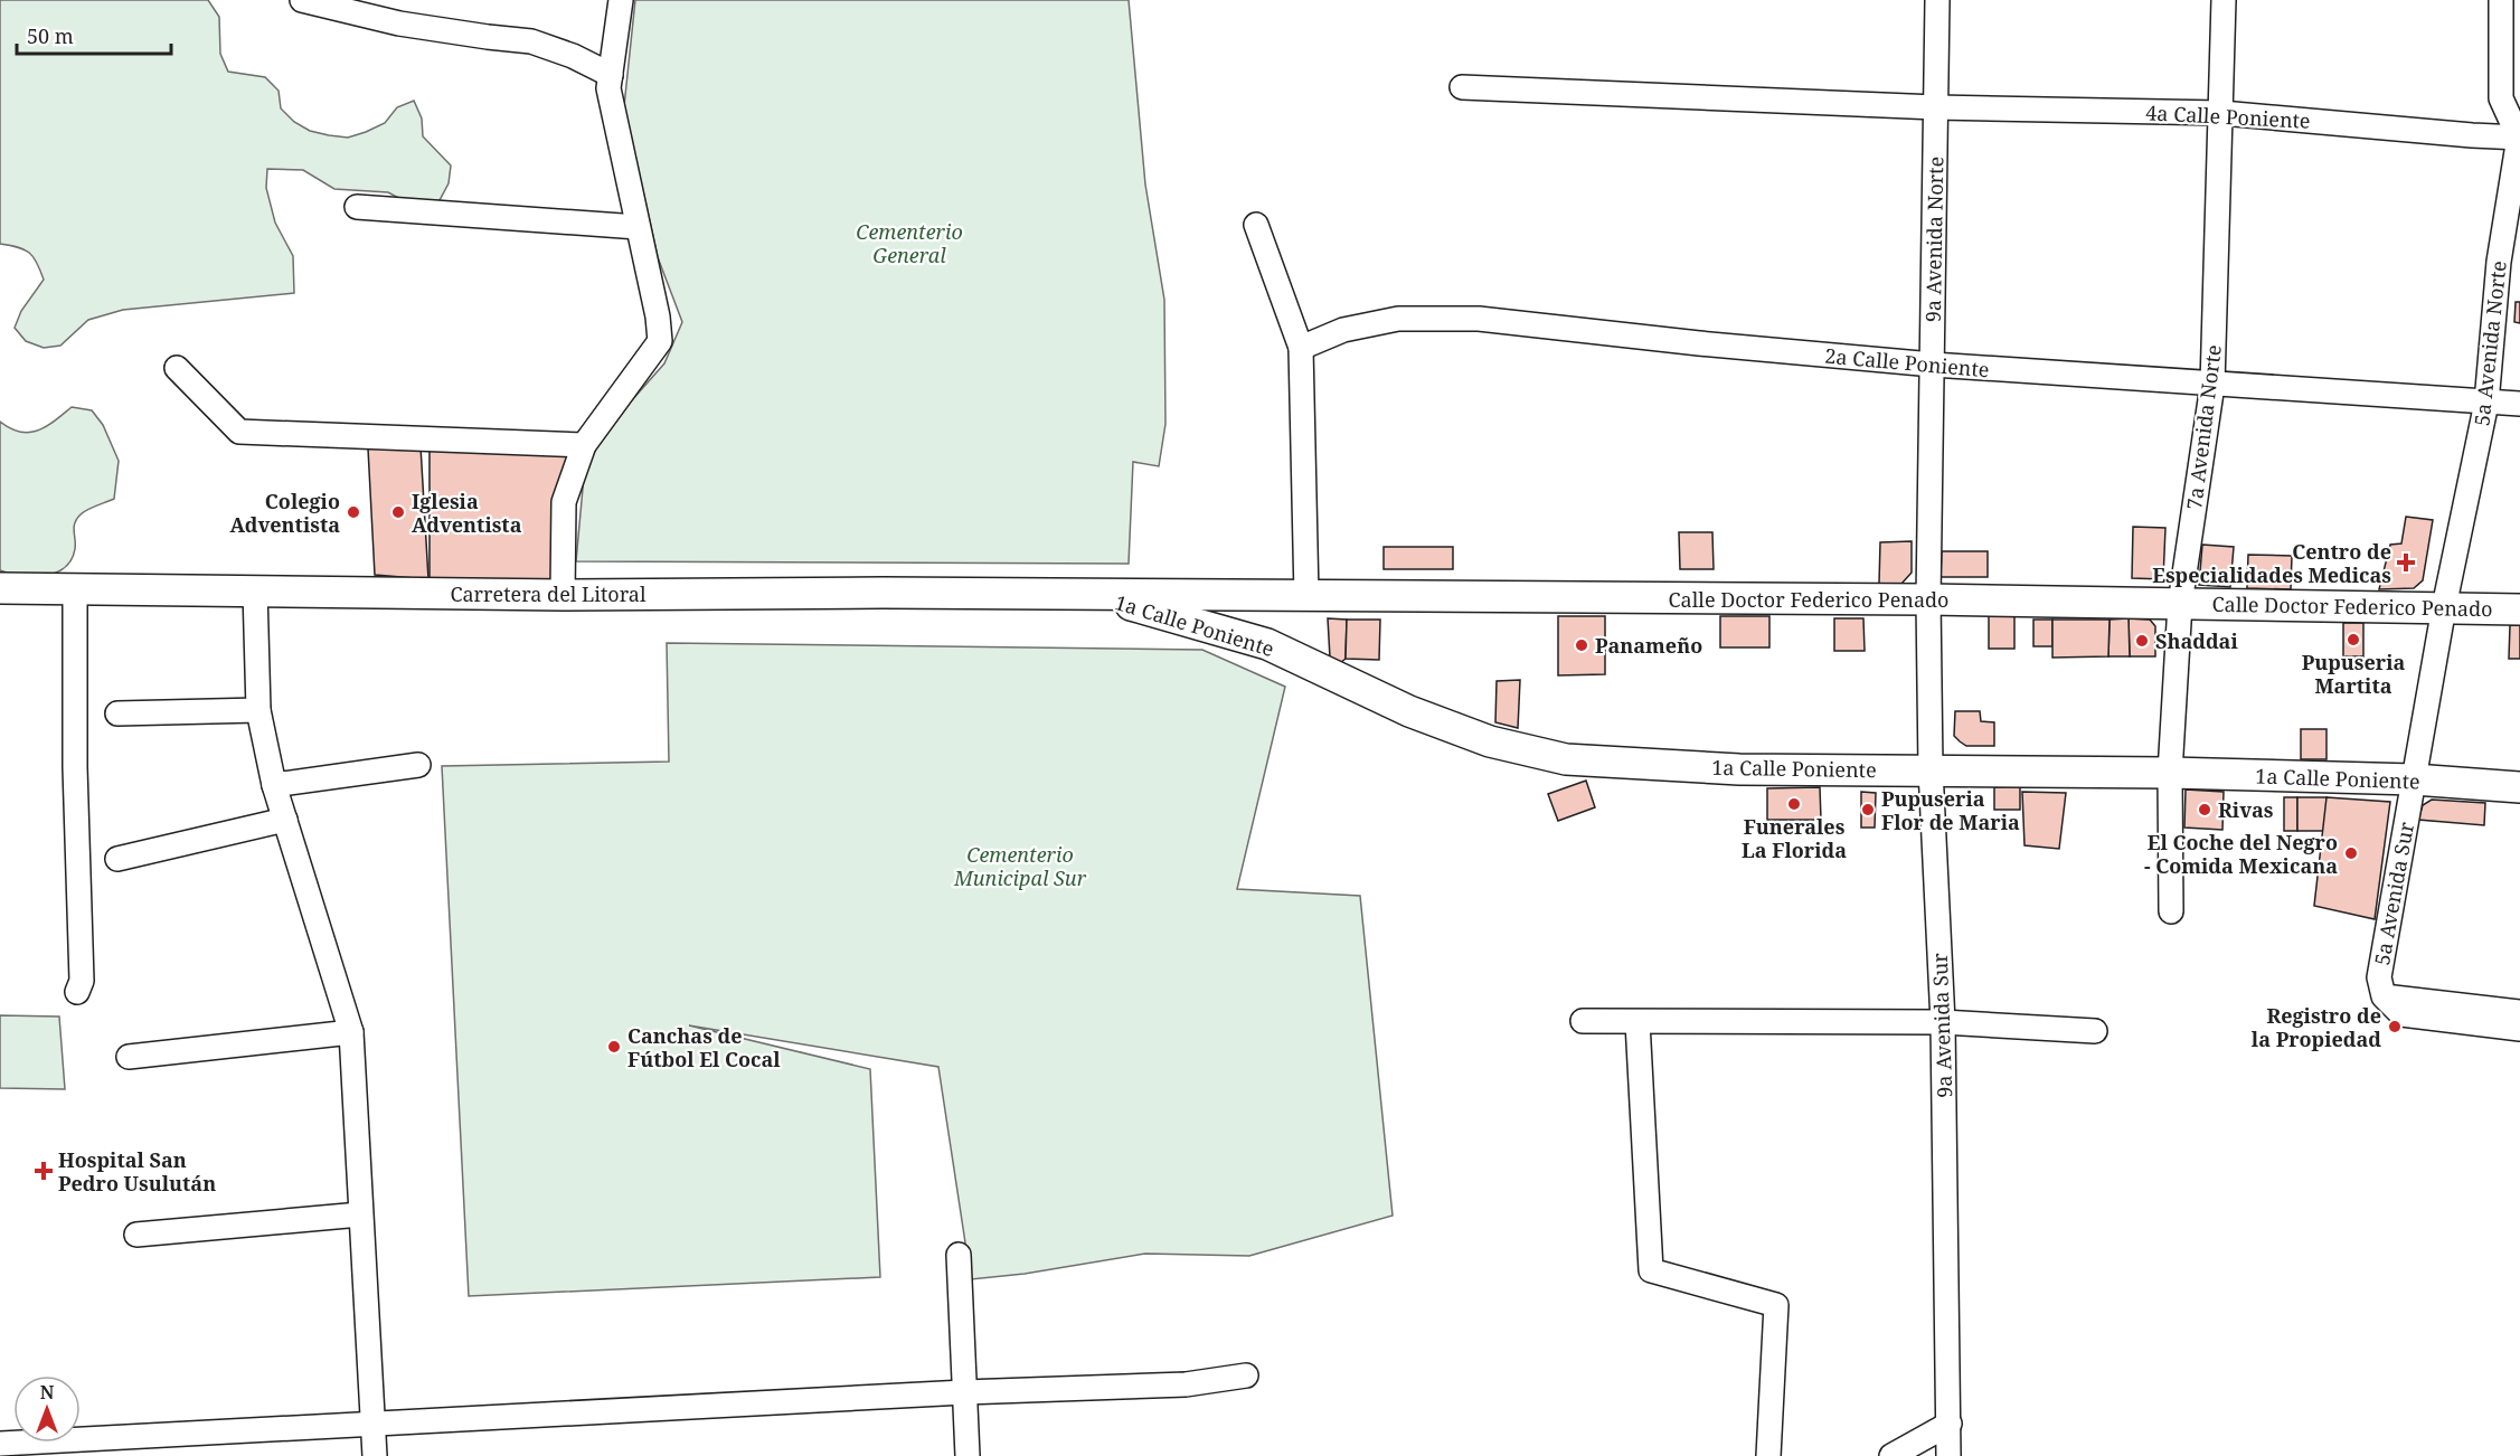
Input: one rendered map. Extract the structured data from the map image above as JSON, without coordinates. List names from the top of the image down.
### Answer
{
  "streets": {
    "main road": ["Carretera del Litoral", "Calle Doctor Federico Penado", "1a Calle Poniente"],
    "street": [
      "4a Calle Poniente",
      "9a Avenida Norte",
      "5a Avenida Norte",
      "2a Calle Poniente",
      "7a Avenida Norte",
      "5a Avenida Sur",
      "9a Avenida Sur"
    ]
  },
  "crossings": [
    ["4a Calle Poniente", "9a Avenida Norte"],
    ["4a Calle Poniente", "5a Avenida Norte"],
    ["4a Calle Poniente", "7a Avenida Norte"],
    ["9a Avenida Norte", "2a Calle Poniente"],
    ["9a Avenida Norte", "Calle Doctor Federico Penado"],
    ["9a Avenida Norte", "9a Avenida Sur"],
    ["5a Avenida Norte", "2a Calle Poniente"],
    ["5a Avenida Norte", "Calle Doctor Federico Penado"],
    ["5a Avenida Norte", "5a Avenida Sur"],
    ["2a Calle Poniente", "7a Avenida Norte"],
    ["7a Avenida Norte", "Calle Doctor Federico Penado"],
    ["7a Avenida Norte", "1a Calle Poniente"],
    ["Carretera del Litoral", "Calle Doctor Federico Penado"],
    ["Carretera del Litoral", "1a Calle Poniente"],
    ["Calle Doctor Federico Penado", "1a Calle Poniente"],
    ["Calle Doctor Federico Penado", "5a Avenida Sur"],
    ["Calle Doctor Federico Penado", "9a Avenida Sur"],
    ["1a Calle Poniente", "5a Avenida Sur"],
    ["1a Calle Poniente", "9a Avenida Sur"]
  ],
  "parks": ["Cementerio General", "Cementerio Municipal Sur"],
  "places": {
    "other": [
      "Colegio Adventista",
      "Iglesia Adventista",
      "Pupuseria Martita",
      "Shaddai",
      "Panameño",
      "Funerales La Florida",
      "Pupuseria Flor de Maria",
      "Rivas",
      "El Coche del Negro - Comida Mexicana",
      "Registro de la Propiedad",
      "Canchas de Fútbol El Cocal"
    ],
    "health": ["Centro de Especialidades Medicas", "Hospital San Pedro Usulután"]
  },
  "scale_bar": "50 m",
  "north": "top"
}
